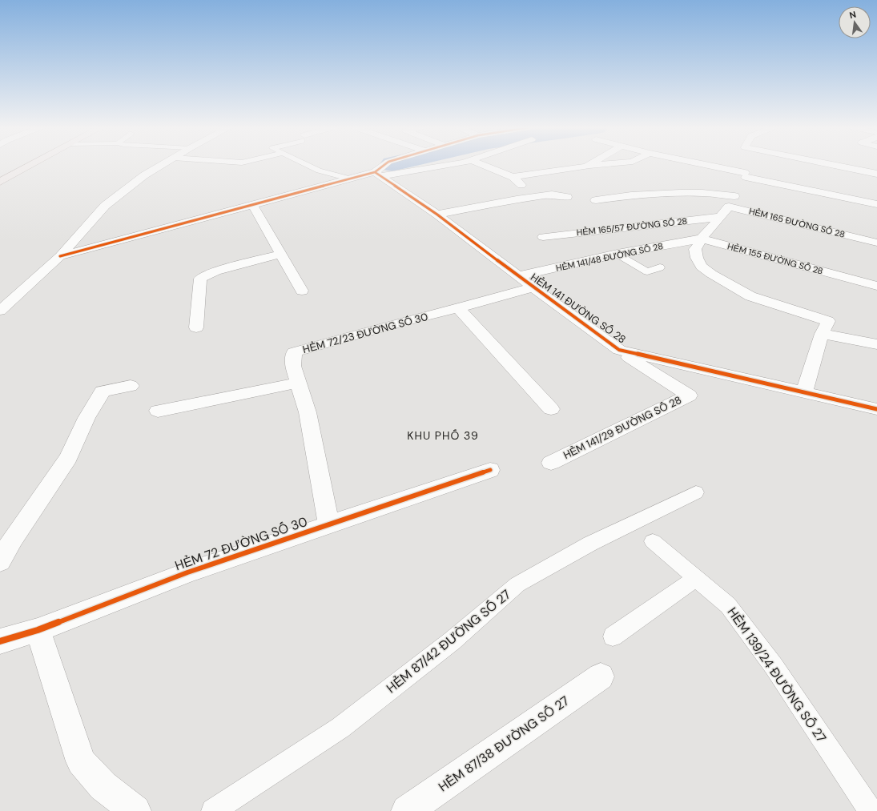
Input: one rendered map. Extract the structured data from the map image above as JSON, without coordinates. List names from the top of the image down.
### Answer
{
  "streets": {
    "street": [
      "HẺM 165 ĐƯỜNG SỐ 28",
      "HẺM 165/57 ĐƯỜNG SỐ 28",
      "HẺM 141/48 ĐƯỜNG SỐ 28",
      "HẺM 155 ĐƯỜNG SỐ 28",
      "HẺM 141 ĐƯỜNG SỐ 28",
      "HẺM 72/23 ĐƯỜNG SỐ 30",
      "HẺM 141/29 ĐƯỜNG SỐ 28",
      "HẺM 72 ĐƯỜNG SỐ 30",
      "HẺM 87/38 ĐƯỜNG SỐ 27"
    ],
    "lane": ["HẺM 87/42 ĐƯỜNG SỐ 27", "HẺM 139/24 ĐƯỜNG SỐ 27"]
  },
  "crossings": [
    ["HẺM 141/48 ĐƯỜNG SỐ 28", "HẺM 155 ĐƯỜNG SỐ 28"],
    ["HẺM 141/48 ĐƯỜNG SỐ 28", "HẺM 141 ĐƯỜNG SỐ 28"],
    ["HẺM 141 ĐƯỜNG SỐ 28", "HẺM 141/29 ĐƯỜNG SỐ 28"],
    ["HẺM 72/23 ĐƯỜNG SỐ 30", "HẺM 72 ĐƯỜNG SỐ 30"]
  ],
  "districts": ["KHU PHỐ 39"],
  "north": "top"
}
